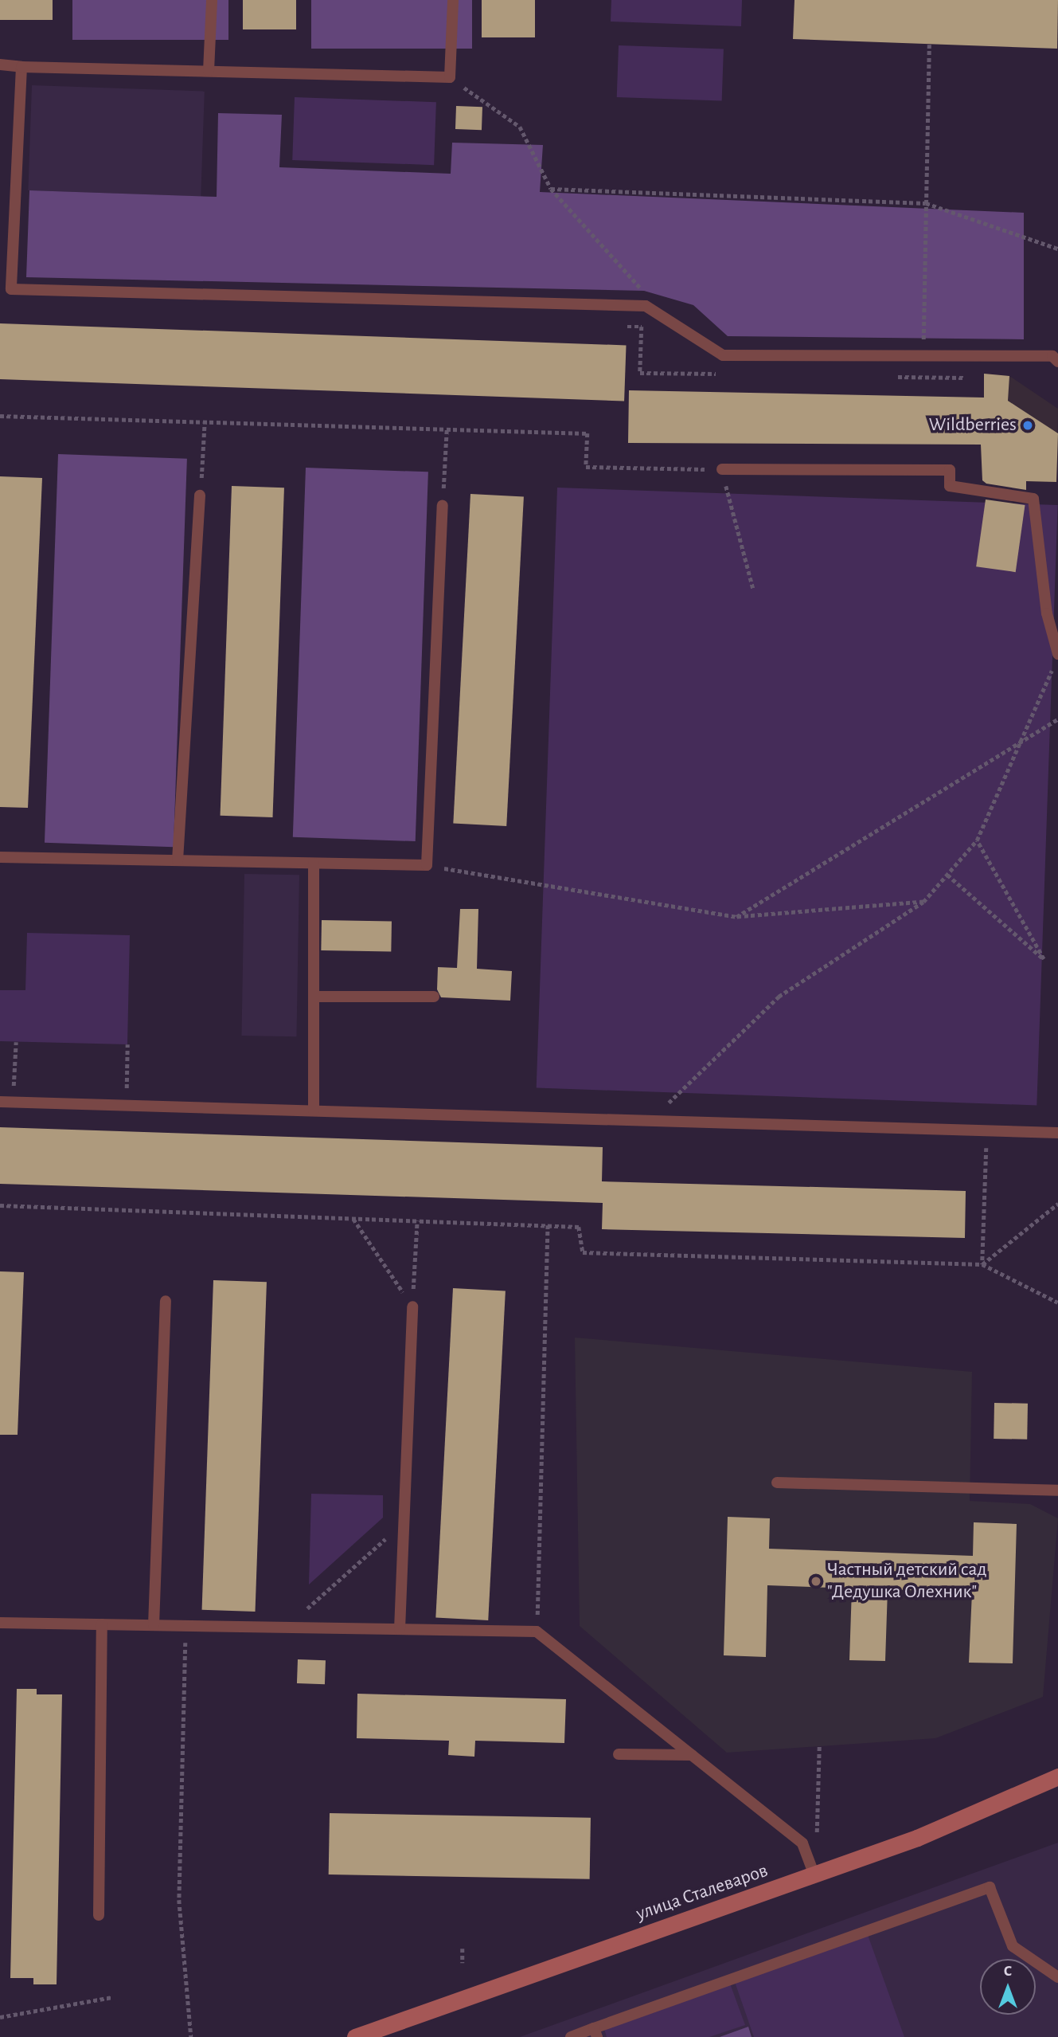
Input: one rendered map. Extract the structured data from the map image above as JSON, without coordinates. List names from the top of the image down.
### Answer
{
  "streets": {
    "main road": ["улица Сталеваров"]
  },
  "places": ["Wildberries", "Частный детский сад \"Дедушка Олехник\""],
  "north": "top"
}
